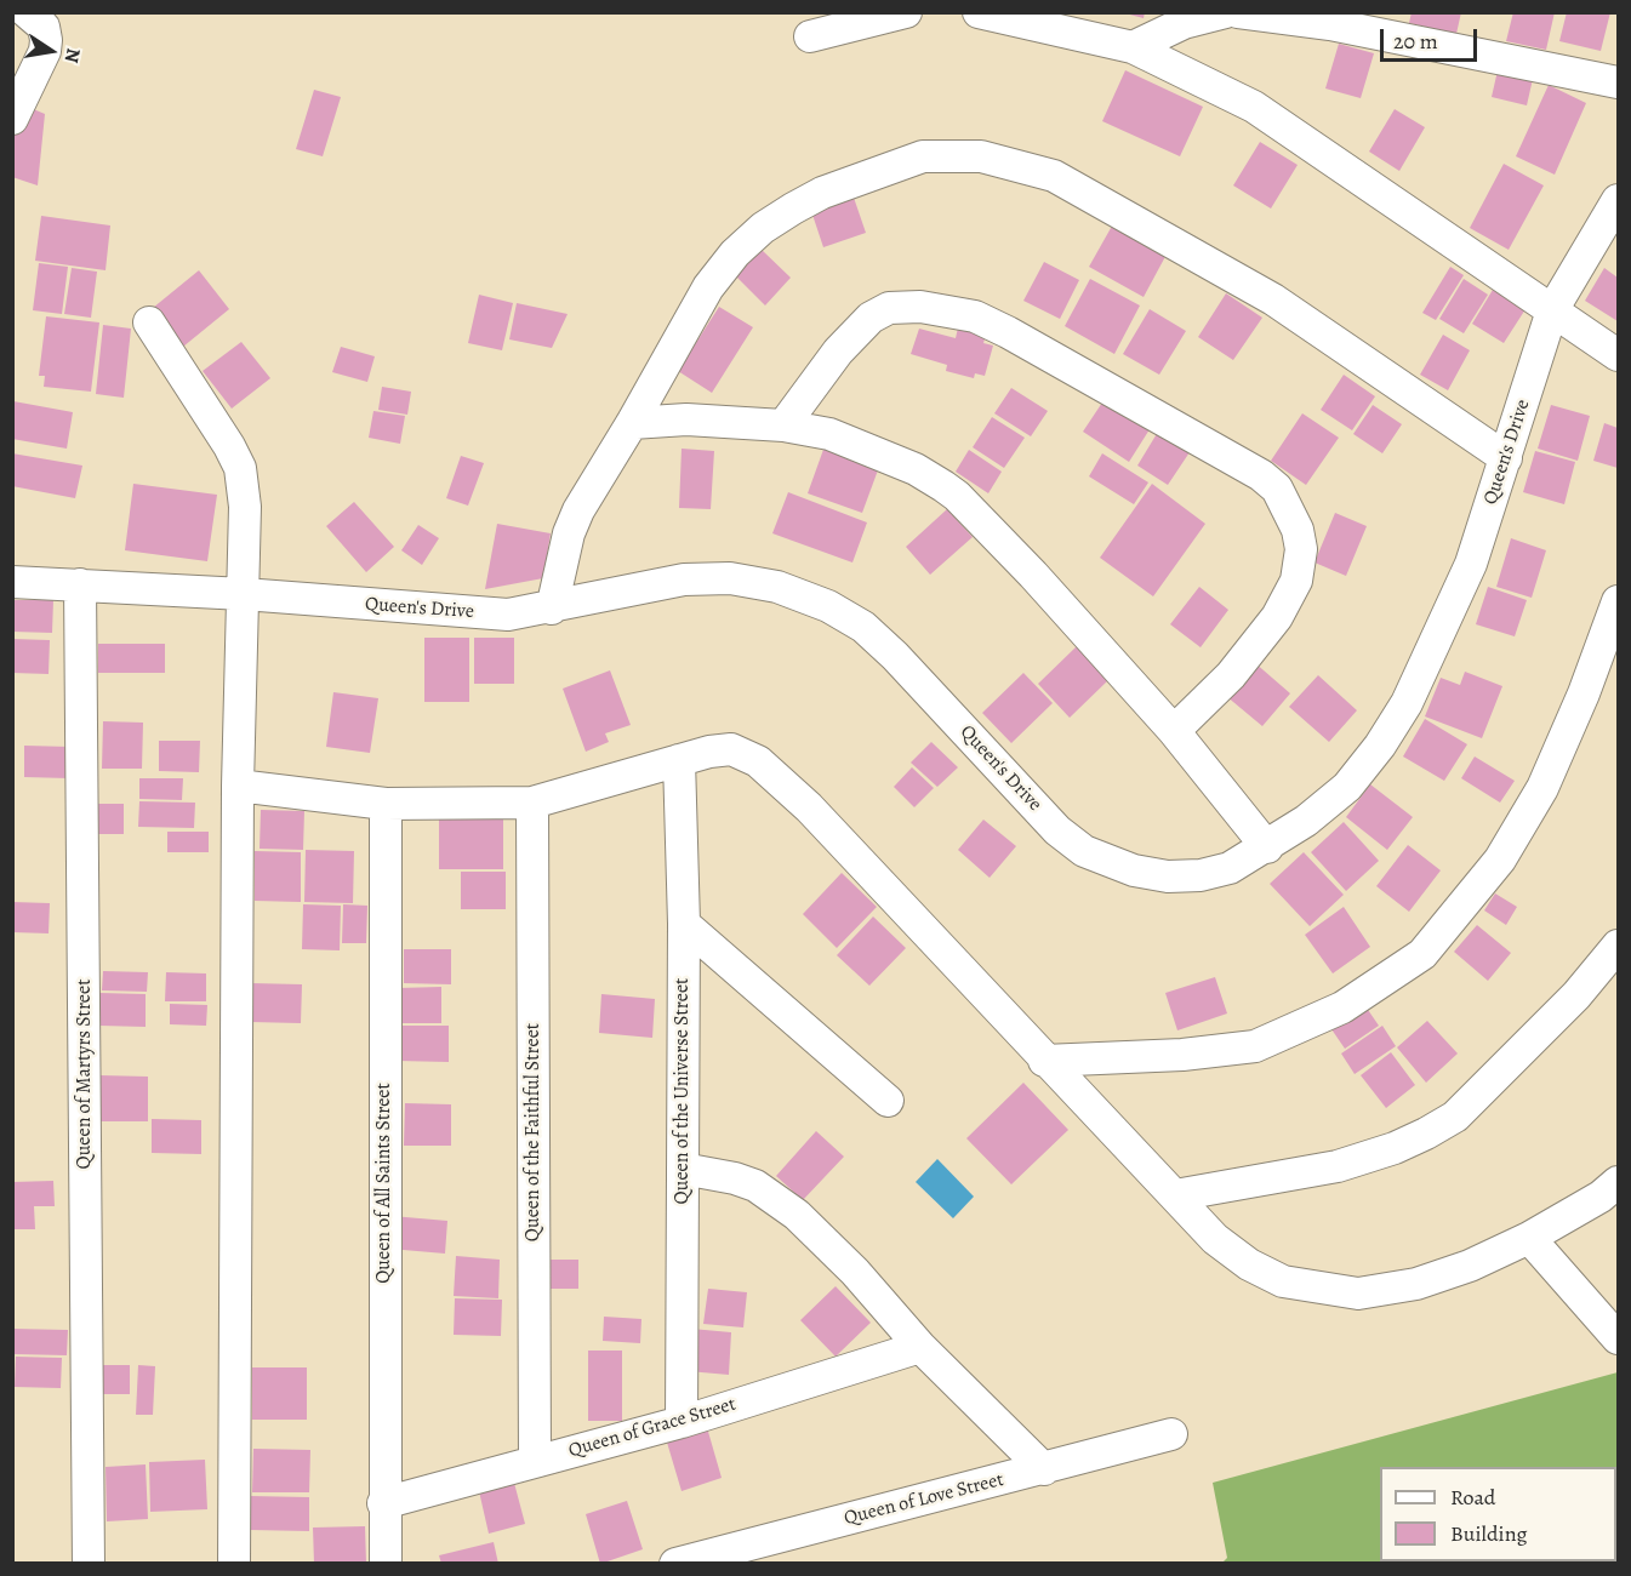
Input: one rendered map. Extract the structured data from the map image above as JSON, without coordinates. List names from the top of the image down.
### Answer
{
  "streets": {
    "street": [
      "Queen's Drive",
      "Queen of Martyrs Street",
      "Queen of the Universe Street",
      "Queen of the Faithful Street",
      "Queen of All Saints Street",
      "Queen of Grace Street",
      "Queen of Love Street"
    ]
  },
  "crossings": [
    ["Queen's Drive", "Queen of Martyrs Street"],
    ["Queen of the Universe Street", "Queen of Grace Street"],
    ["Queen of the Faithful Street", "Queen of Grace Street"],
    ["Queen of All Saints Street", "Queen of Grace Street"]
  ],
  "legend": ["Road", "Building"],
  "scale_bar": "20 m",
  "north": "right"
}
